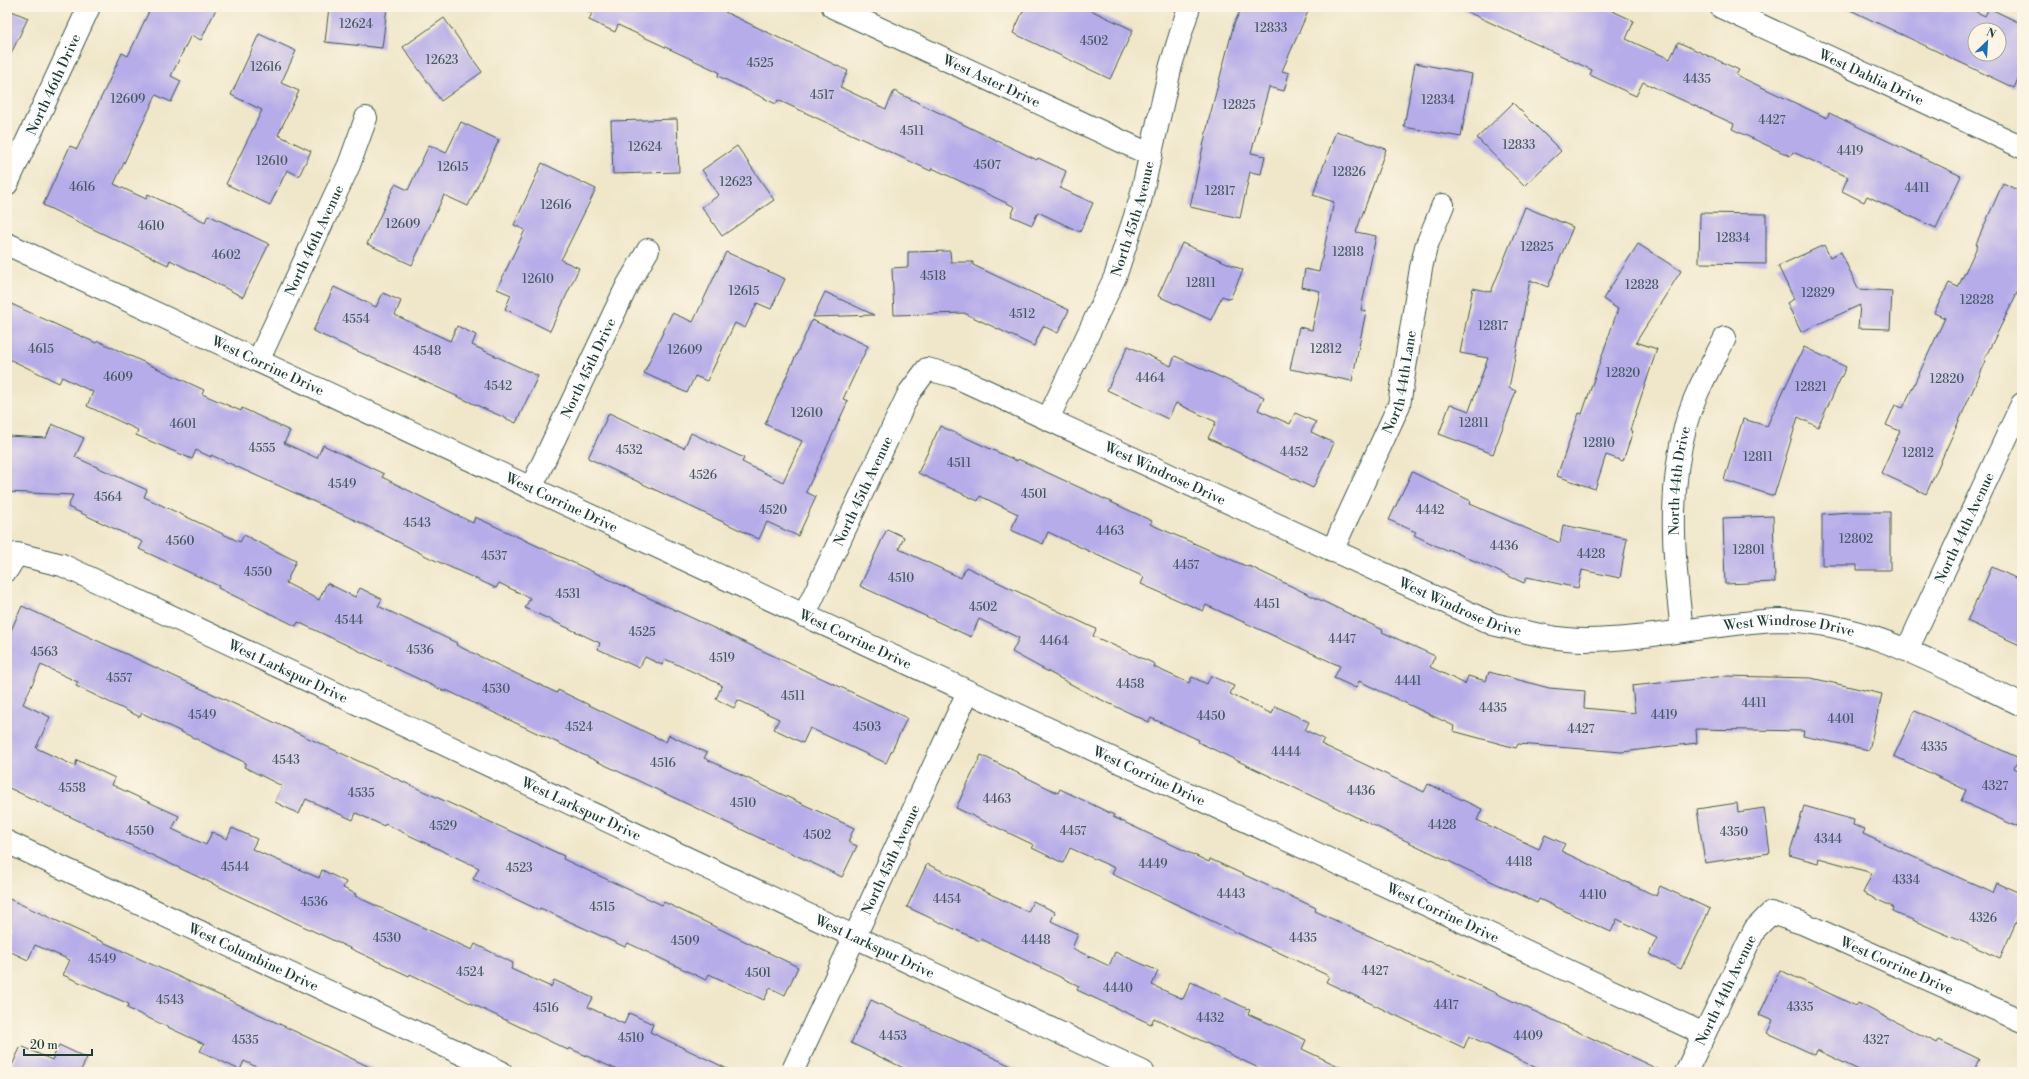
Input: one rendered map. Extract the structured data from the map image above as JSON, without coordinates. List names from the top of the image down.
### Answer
{
  "streets": {
    "street": [
      "West Dahlia Drive",
      "West Aster Drive",
      "North 46th Drive",
      "North 45th Avenue",
      "North 46th Avenue",
      "West Corrine Drive",
      "North 45th Drive",
      "North 44th Lane",
      "West Windrose Drive",
      "North 44th Drive",
      "North 44th Avenue",
      "West Larkspur Drive",
      "West Columbine Drive"
    ]
  },
  "crossings": [
    ["West Aster Drive", "North 45th Avenue"],
    ["North 45th Avenue", "West Corrine Drive"],
    ["North 45th Avenue", "West Windrose Drive"],
    ["North 45th Avenue", "West Larkspur Drive"],
    ["North 46th Avenue", "West Corrine Drive"],
    ["West Corrine Drive", "North 45th Drive"],
    ["West Corrine Drive", "North 44th Avenue"],
    ["North 44th Lane", "West Windrose Drive"],
    ["West Windrose Drive", "North 44th Drive"],
    ["West Windrose Drive", "North 44th Avenue"]
  ],
  "house_numbers": [
    "12624",
    "12833",
    "4502",
    "12623",
    "4525",
    "12616",
    "4435",
    "4517",
    "12609",
    "12834",
    "12825",
    "4427",
    "4511",
    "12833",
    "12624",
    "4419",
    "12610",
    "4507",
    "12615",
    "12826",
    "12623",
    "4616",
    "4411",
    "12817",
    "12616",
    "12609",
    "4610",
    "12834",
    "12825",
    "12818",
    "4602",
    "4518",
    "12610",
    "12811",
    "12828",
    "12615",
    "12829",
    "12828",
    "4512",
    "4554",
    "12817",
    "4615",
    "12812",
    "12609",
    "4548",
    "12820",
    "4609",
    "4464",
    "12820",
    "4542",
    "12821",
    "12610",
    "12811",
    "4601",
    "12810",
    "4555",
    "4532",
    "4452",
    "12812",
    "12811",
    "4511",
    "4526",
    "4549",
    "4501",
    "4564",
    "4520",
    "4442",
    "4543",
    "4463",
    "12802",
    "4560",
    "4436",
    "12801",
    "4428",
    "4537",
    "4457",
    "4550",
    "4510",
    "4531",
    "4451",
    "4502",
    "4544",
    "4525",
    "4447",
    "4464",
    "4536",
    "4563",
    "4519",
    "4557",
    "4441",
    "4458",
    "4530",
    "4511",
    "4411",
    "4435",
    "4549",
    "4419",
    "4450",
    "4401",
    "4524",
    "4503",
    "4427",
    "4335",
    "4444",
    "4543",
    "4516",
    "4327",
    "4558",
    "4436",
    "4535",
    "4463",
    "4510",
    "4428",
    "4529",
    "4550",
    "4457",
    "4350",
    "4502",
    "4344",
    "4418",
    "4449",
    "4544",
    "4523",
    "4334",
    "4443",
    "4410",
    "4454",
    "4536",
    "4515",
    "4326",
    "4530",
    "4435",
    "4448",
    "4509",
    "4549",
    "4427",
    "4524",
    "4501",
    "4440",
    "4543",
    "4417",
    "4335",
    "4516",
    "4432",
    "4453",
    "4409",
    "4510",
    "4535",
    "4327"
  ],
  "scale_bar": "20 m",
  "north": "top right"
}
